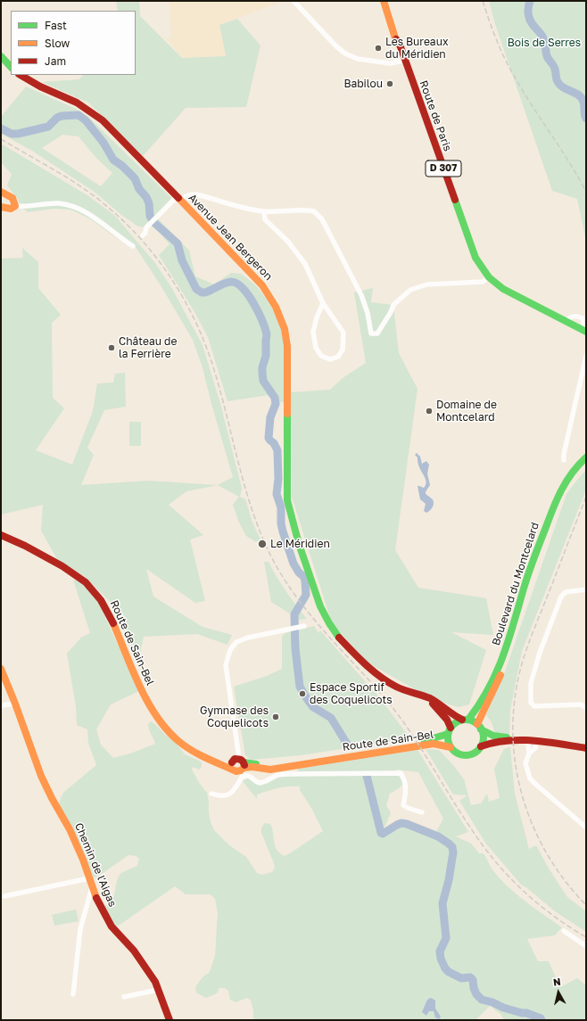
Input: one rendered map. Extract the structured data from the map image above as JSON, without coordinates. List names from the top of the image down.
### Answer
{
  "streets": {
    "main road": [
      "Route de Paris",
      "D 307",
      "Avenue Jean Bergeron",
      "Boulevard du Montcelard",
      "Route de Sain-Bel",
      "Chemin de l'Aigas"
    ]
  },
  "crossings": [
    ["Avenue Jean Bergeron", "Boulevard du Montcelard"],
    ["Avenue Jean Bergeron", "Route de Sain-Bel"],
    ["Boulevard du Montcelard", "Route de Sain-Bel"]
  ],
  "parks": ["Bois de Serres"],
  "places": [
    "Les Bureaux du Méridien",
    "Babilou",
    "Château de la Ferrière",
    "Domaine de Montcelard",
    "Le Méridien",
    "Espace Sportif des Coquelicots",
    "Gymnase des Coquelicots"
  ],
  "legend": ["Fast", "Slow", "Jam"],
  "north": "top"
}
